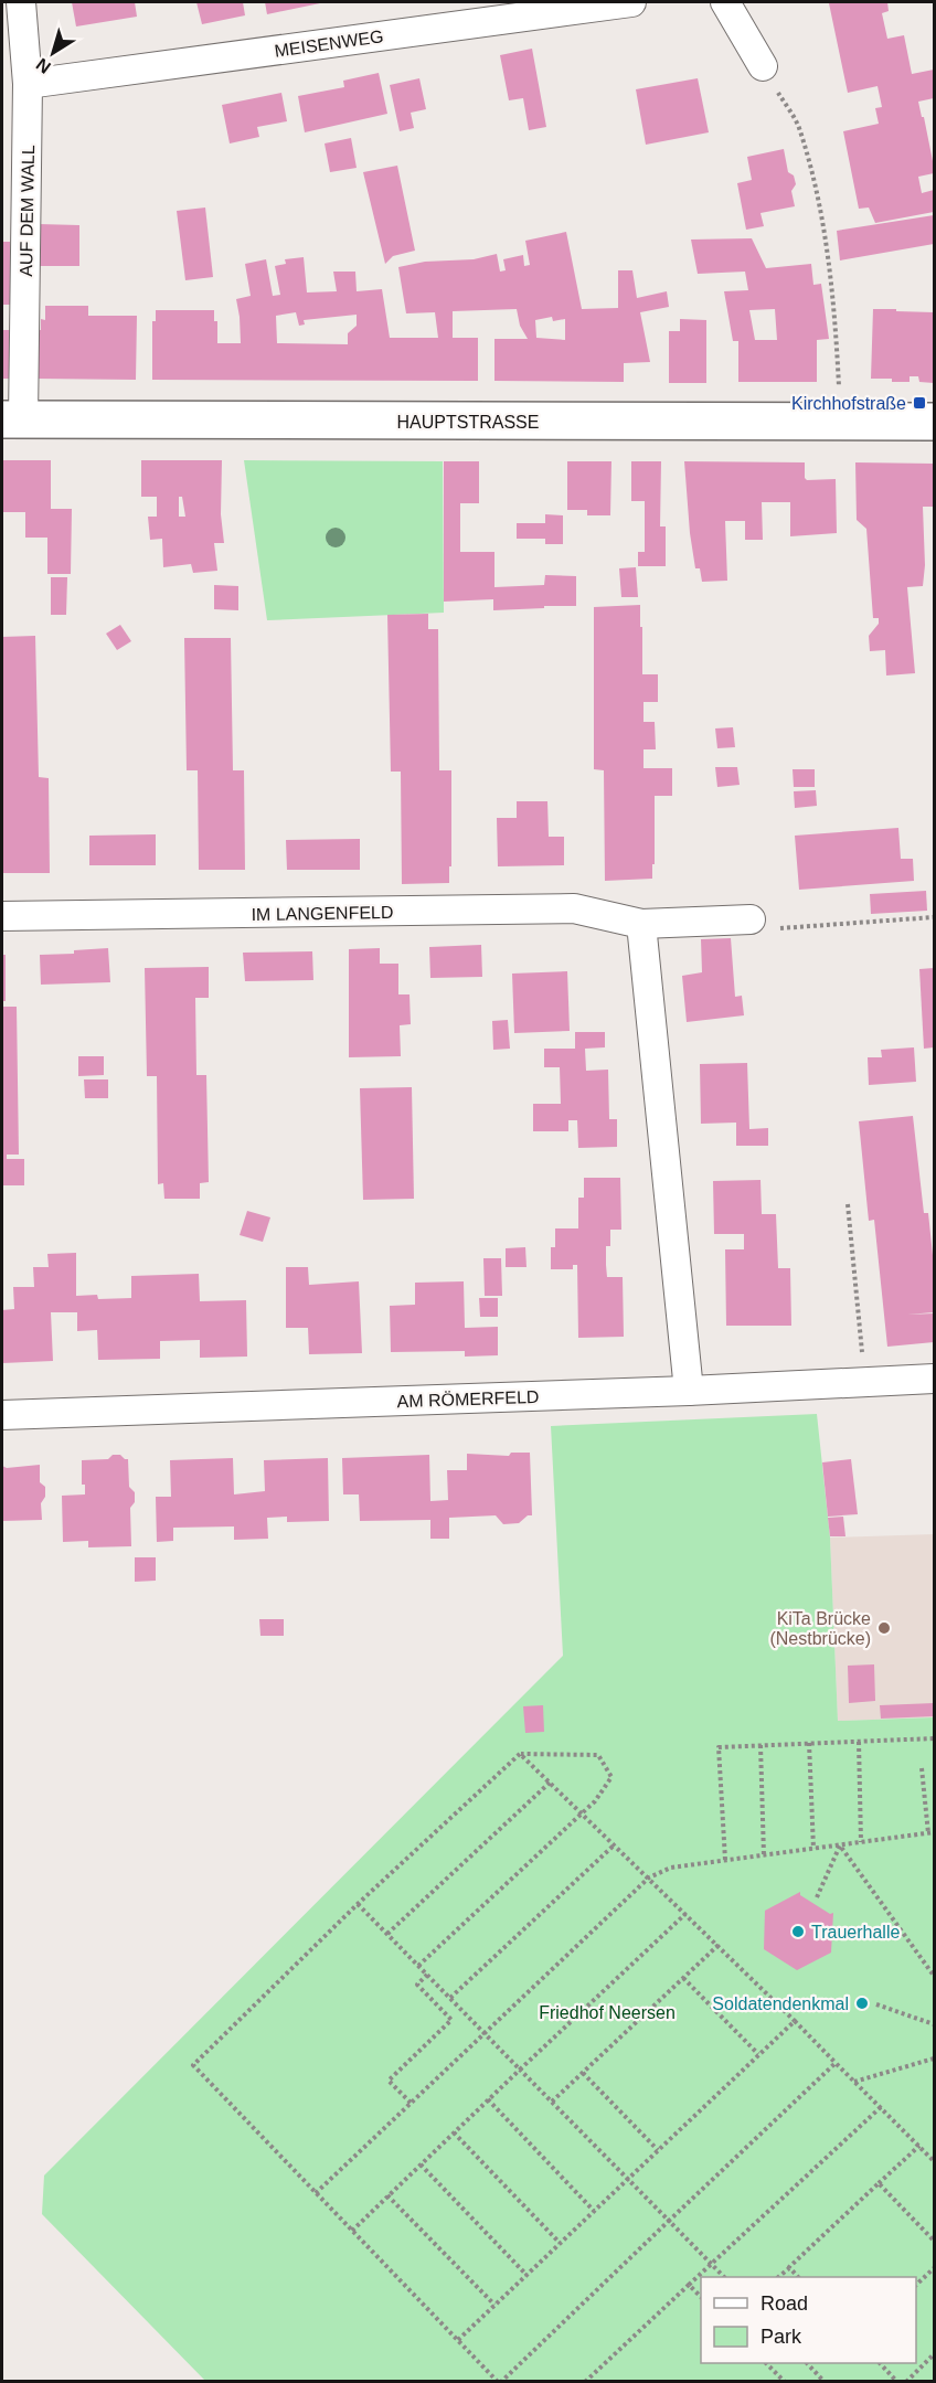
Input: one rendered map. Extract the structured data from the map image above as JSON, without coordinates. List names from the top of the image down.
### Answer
{
  "streets": {
    "street": [
      "MEISENWEG",
      "AUF DEM WALL",
      "HAUPTSTRASSE",
      "IM LANGENFELD",
      "AM RÖMERFELD"
    ]
  },
  "crossings": [
    ["MEISENWEG", "AUF DEM WALL"],
    ["AUF DEM WALL", "HAUPTSTRASSE"]
  ],
  "parks": ["Friedhof Neersen"],
  "places": {
    "transit": ["Kirchhofstraße"],
    "other": ["KiTa Brücke (Nestbrücke)", "Trauerhalle", "Soldatendenkmal"]
  },
  "legend": ["Road", "Park"],
  "north": "bottom left"
}
